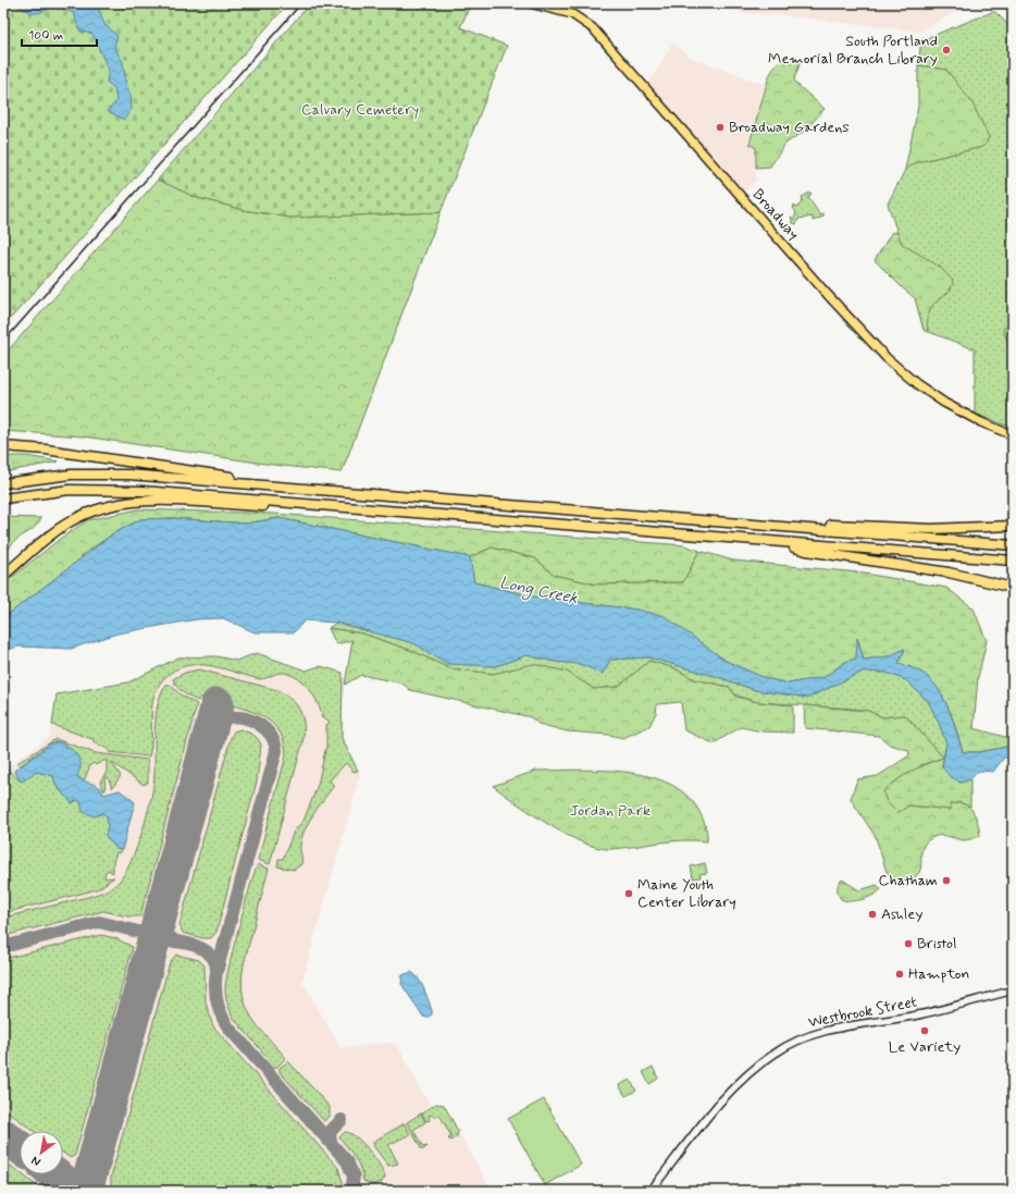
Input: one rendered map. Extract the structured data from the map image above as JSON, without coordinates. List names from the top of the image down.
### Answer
{
  "streets": {
    "main road": ["Broadway"],
    "street": ["Westbrook Street"]
  },
  "water": ["Long Creek"],
  "parks": ["Calvary Cemetery", "Jordan Park"],
  "places": [
    "South Portland Memorial Branch Library",
    "Broadway Gardens",
    "Chatham",
    "Maine Youth Center Library",
    "Ashley",
    "Bristol",
    "Hampton",
    "Le Variety"
  ],
  "scale_bar": "100 m",
  "north": "bottom left"
}
